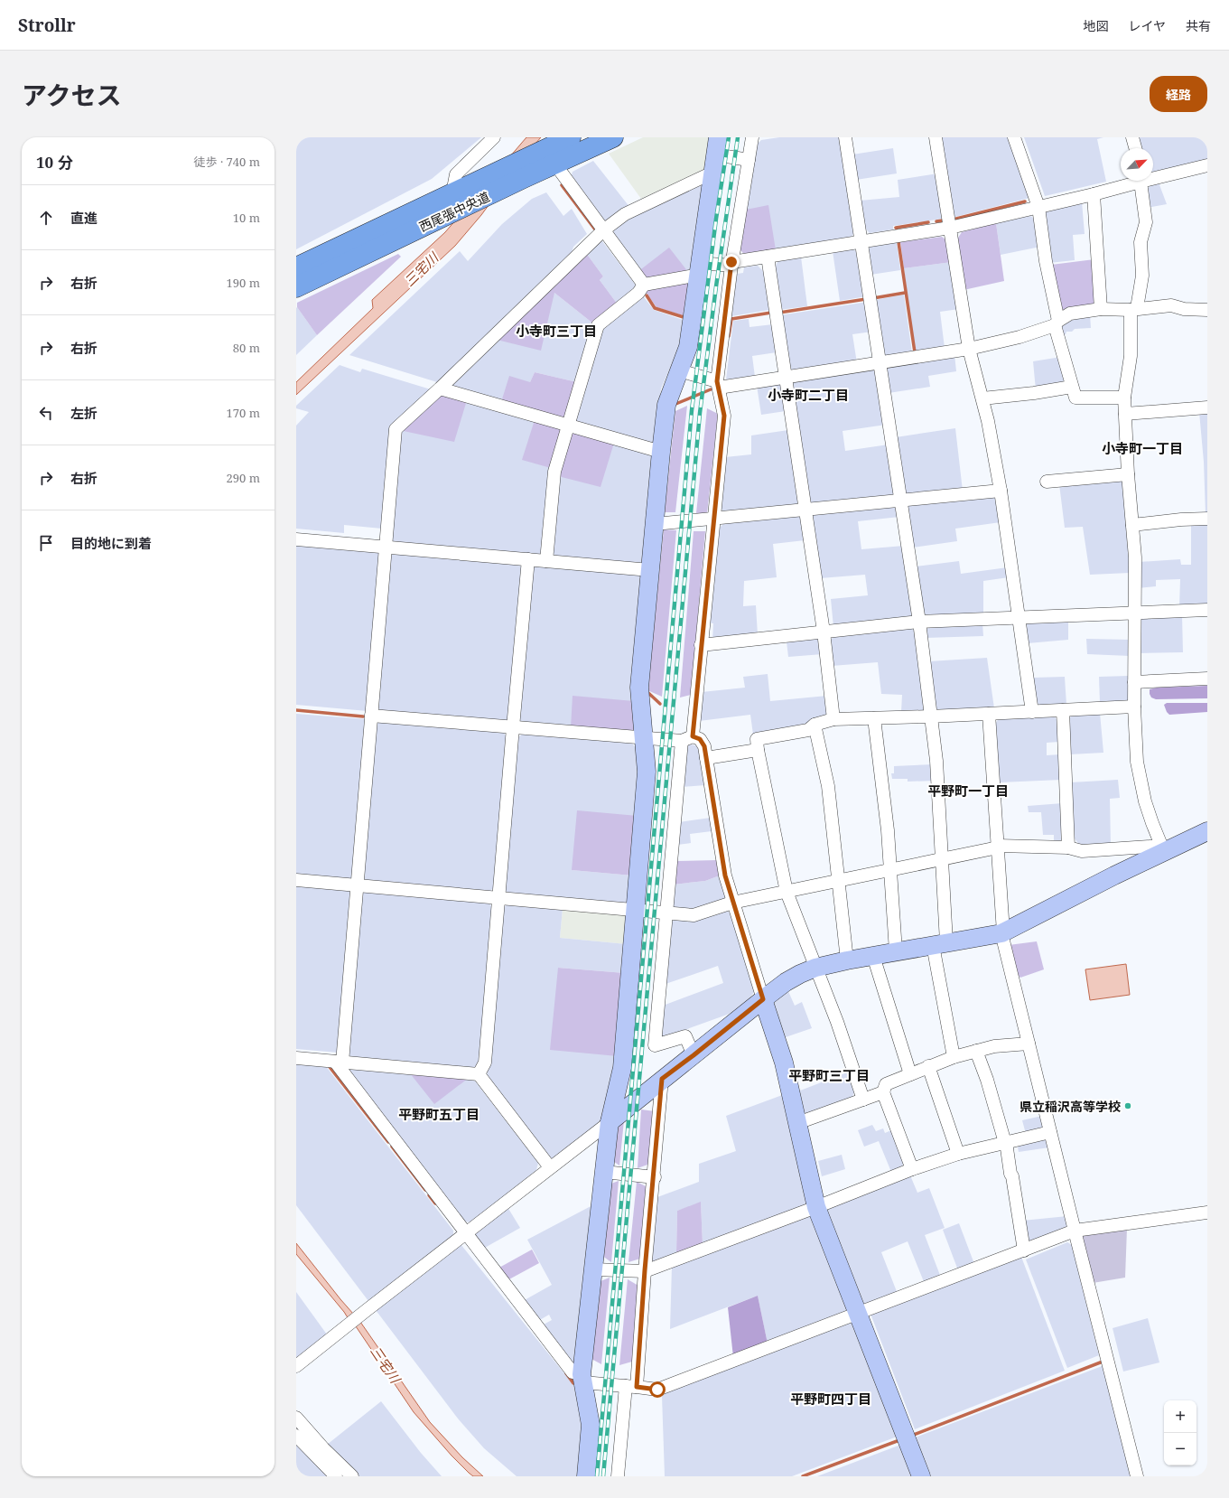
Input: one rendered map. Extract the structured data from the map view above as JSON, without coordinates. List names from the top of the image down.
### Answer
{
  "streets": {
    "main road": ["西尾張中央道"]
  },
  "districts": [
    "小寺町三丁目",
    "小寺町二丁目",
    "小寺町一丁目",
    "平野町一丁目",
    "平野町三丁目",
    "平野町五丁目",
    "平野町四丁目"
  ],
  "water": ["三宅川"],
  "places": ["県立稲沢高等学校"],
  "north": "top right",
  "page": {
    "header": "Strollr",
    "nav": ["地図", "レイヤ", "共有"],
    "title": "アクセス",
    "buttons": "経路",
    "heading": ["10 分", "徒歩 · 740 m"],
    "list": [
      ["直進", "10 m"],
      ["右折", "190 m"],
      ["右折", "80 m"],
      ["左折", "170 m"],
      ["右折", "290 m"],
      "目的地に到着"
    ],
    "map_buttons": ["+", "−"]
  }
}
